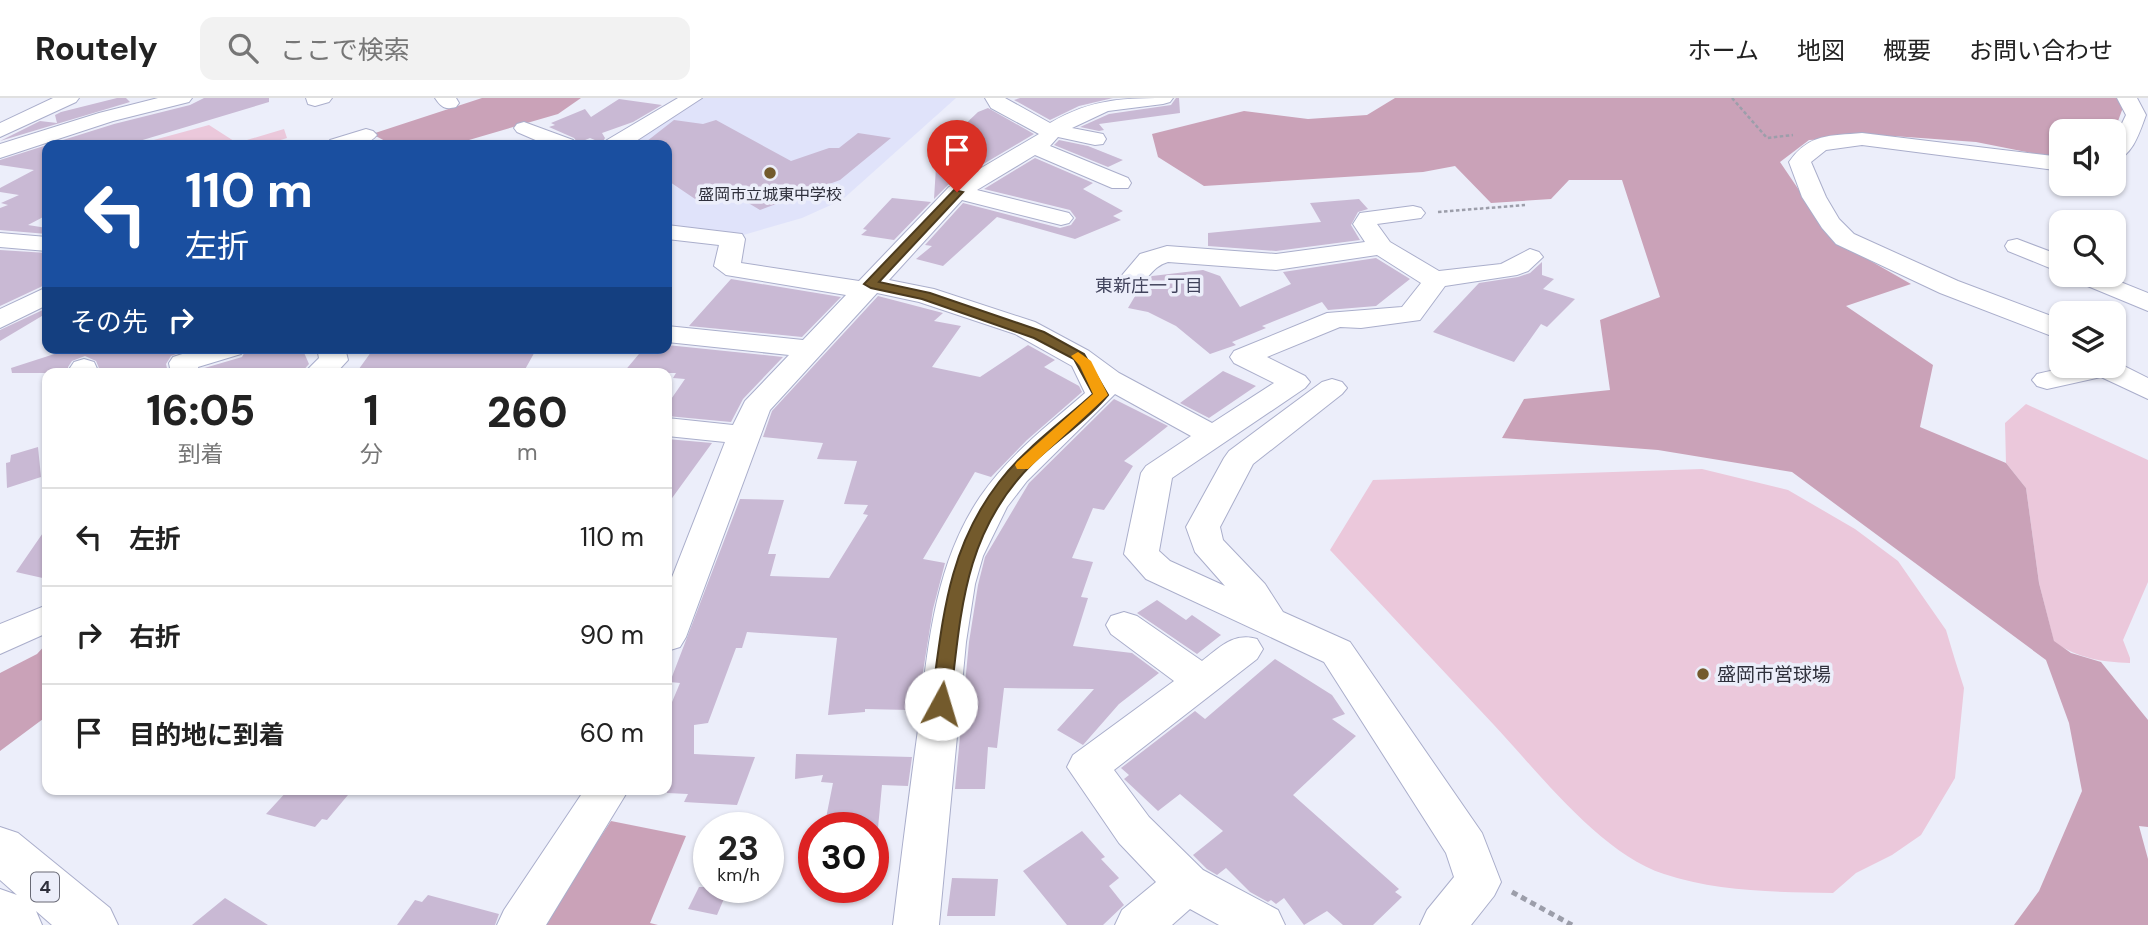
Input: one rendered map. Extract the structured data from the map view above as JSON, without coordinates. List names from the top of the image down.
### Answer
{
  "streets": {
    "highway": ["4"]
  },
  "districts": ["東新庄一丁目"],
  "places": ["盛岡市立城東中学校", "盛岡市営球場"],
  "page": {
    "header": "Routely",
    "search": "ここで検索",
    "nav": [
      "ホーム",
      "地図",
      "概要",
      "お問い合わせ"
    ],
    "turn": ["110 m", "左折"],
    "then": "その先",
    "eta": [
      "16:05",
      "到着",
      "1",
      "分",
      "260",
      "m"
    ],
    "list": [
      {
        "name": "左折",
        "value": "110 m"
      },
      {
        "name": "右折",
        "value": "90 m"
      },
      {
        "name": "目的地に到着",
        "value": "60 m"
      }
    ],
    "speed": "23 km/h",
    "limit": "30"
  }
}
